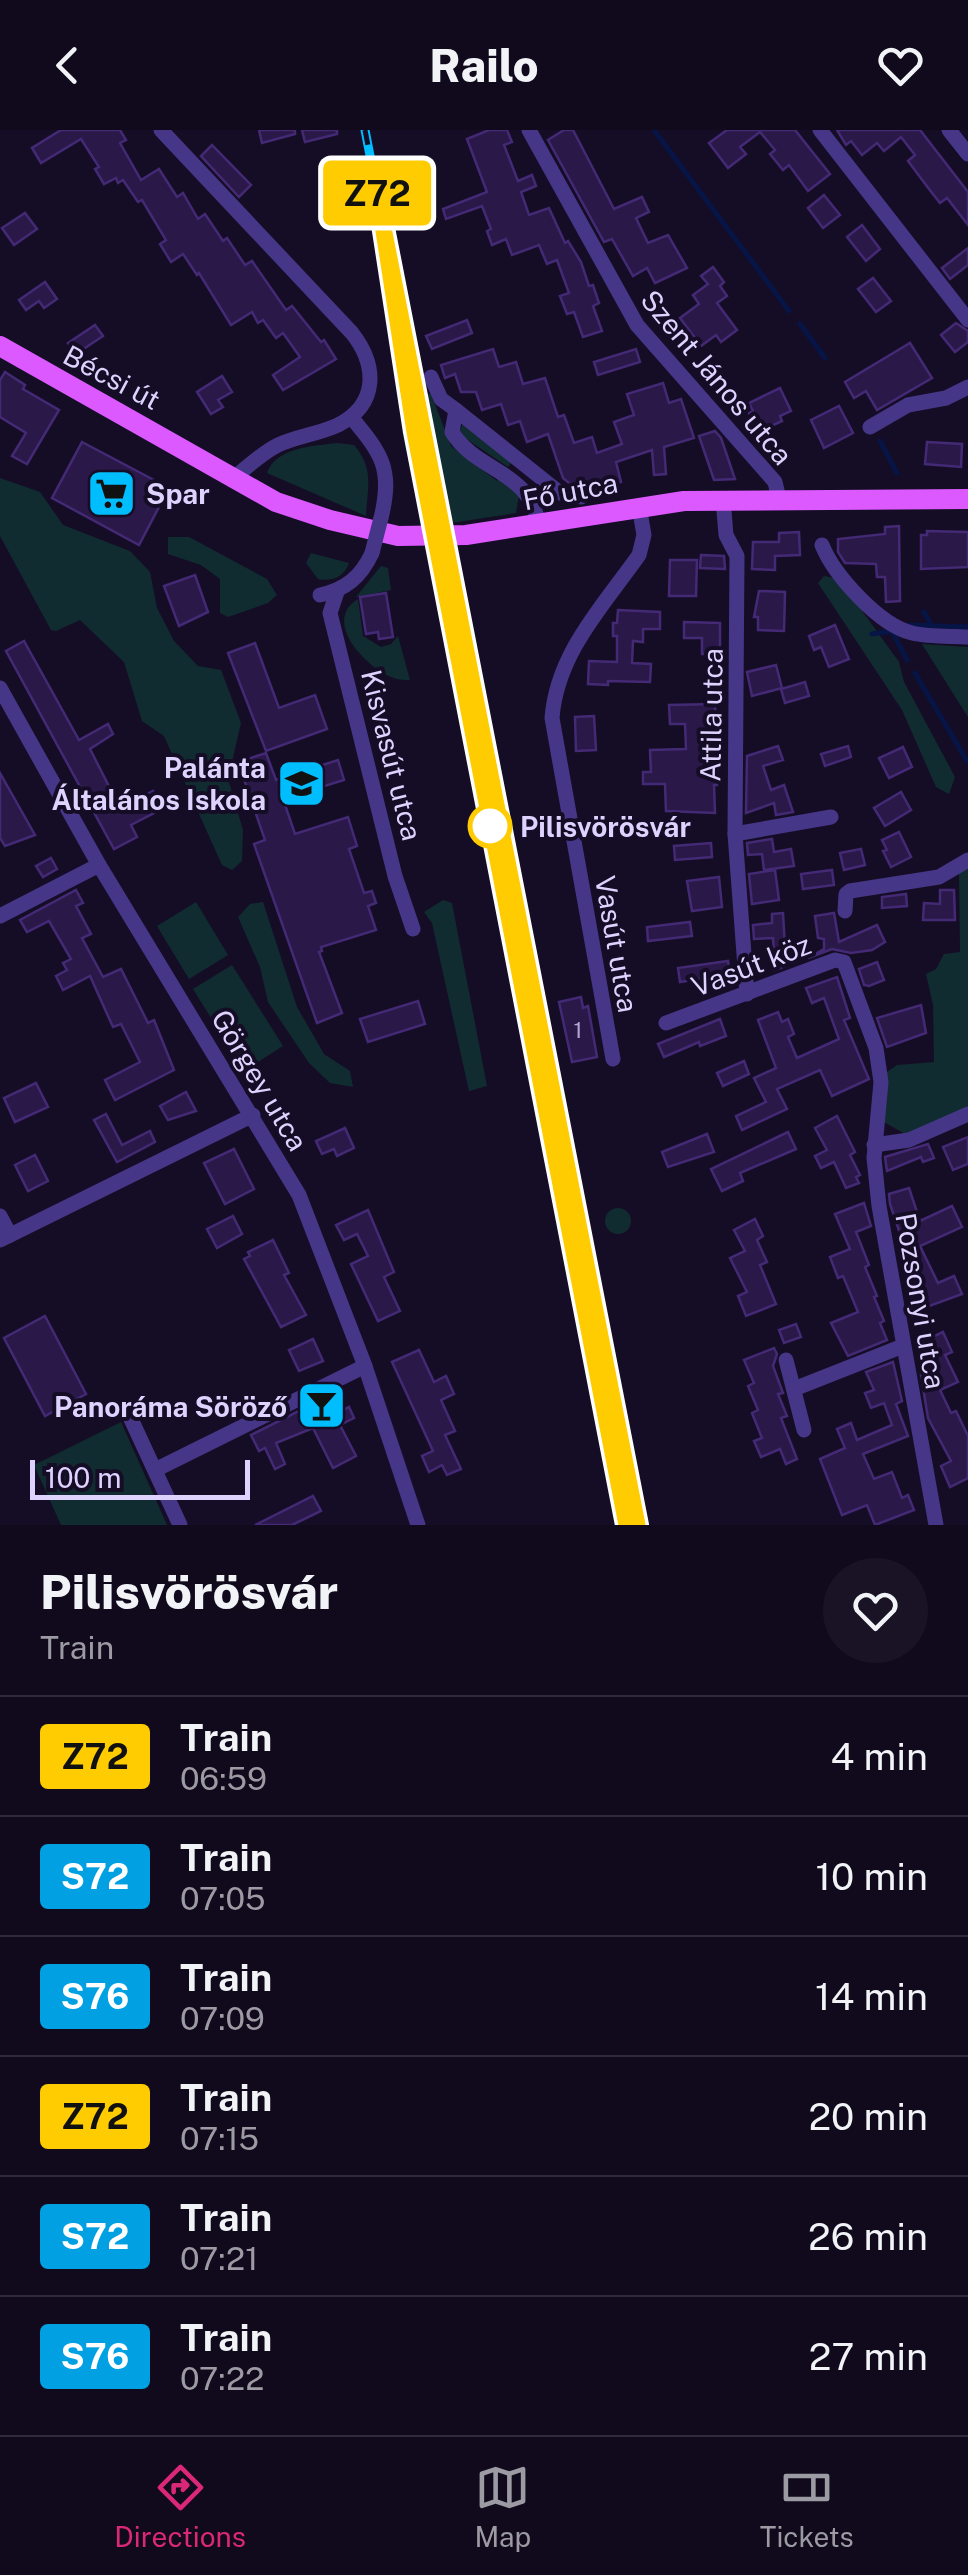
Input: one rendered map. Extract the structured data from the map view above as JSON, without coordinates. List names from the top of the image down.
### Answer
{
  "streets": {
    "main road": ["Bécsi út", "Fő utca"],
    "street": [
      "Szent János utca",
      "Attila utca",
      "Kisvasút utca",
      "Vasút utca",
      "Vasút köz",
      "Görgey utca",
      "Pozsonyi utca"
    ]
  },
  "crossings": [
    ["Bécsi út", "Fő utca"],
    ["Szent János utca", "Fő utca"],
    ["Fő utca", "Attila utca"],
    ["Fő utca", "Vasút utca"],
    ["Attila utca", "Vasút köz"],
    ["Vasút köz", "Pozsonyi utca"]
  ],
  "places": {
    "supermarket": ["Spar"],
    "school or university": ["Palánta Általános Iskola"],
    "other": ["Pilisvörösvár"],
    "bar": ["Panoráma Söröző"]
  },
  "house_numbers": ["1"],
  "scale_bar": "100 m",
  "page": {
    "header": "Railo",
    "on_map": "Z72",
    "scale": "100 m",
    "heading": ["Pilisvörösvár", "Train"],
    "list": [
      {
        "mark": "Z72",
        "name": "Train",
        "note": "06:59",
        "value": "4 min"
      },
      {
        "mark": "S72",
        "name": "Train",
        "note": "07:05",
        "value": "10 min"
      },
      {
        "mark": "S76",
        "name": "Train",
        "note": "07:09",
        "value": "14 min"
      },
      {
        "mark": "Z72",
        "name": "Train",
        "note": "07:15",
        "value": "20 min"
      },
      {
        "mark": "S72",
        "name": "Train",
        "note": "07:21",
        "value": "26 min"
      },
      {
        "mark": "S76",
        "name": "Train",
        "note": "07:22",
        "value": "27 min"
      }
    ],
    "tabs": ["Directions", "Map", "Tickets"]
  }
}
